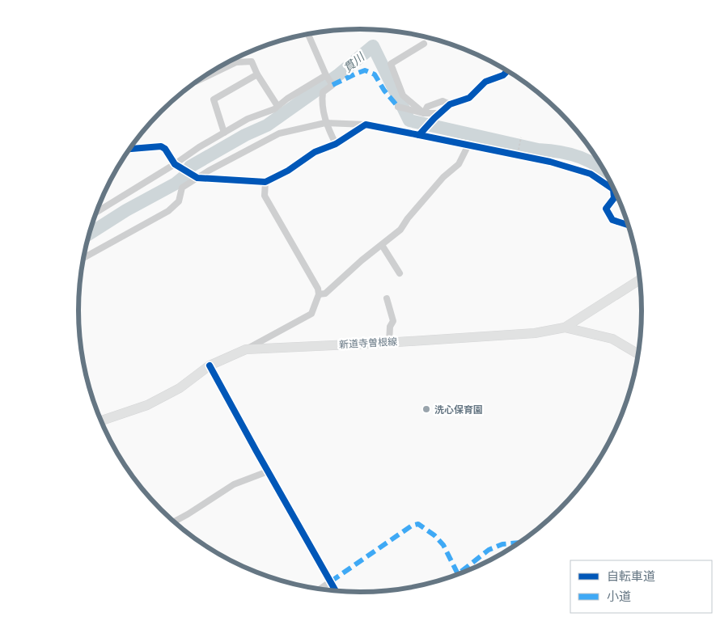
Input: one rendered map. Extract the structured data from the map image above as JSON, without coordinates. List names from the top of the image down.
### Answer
{
  "streets": {
    "main road": ["新道寺曽根線"]
  },
  "water": ["貫川"],
  "places": ["洗心保育園"],
  "legend": ["自転車道", "小道"]
}
